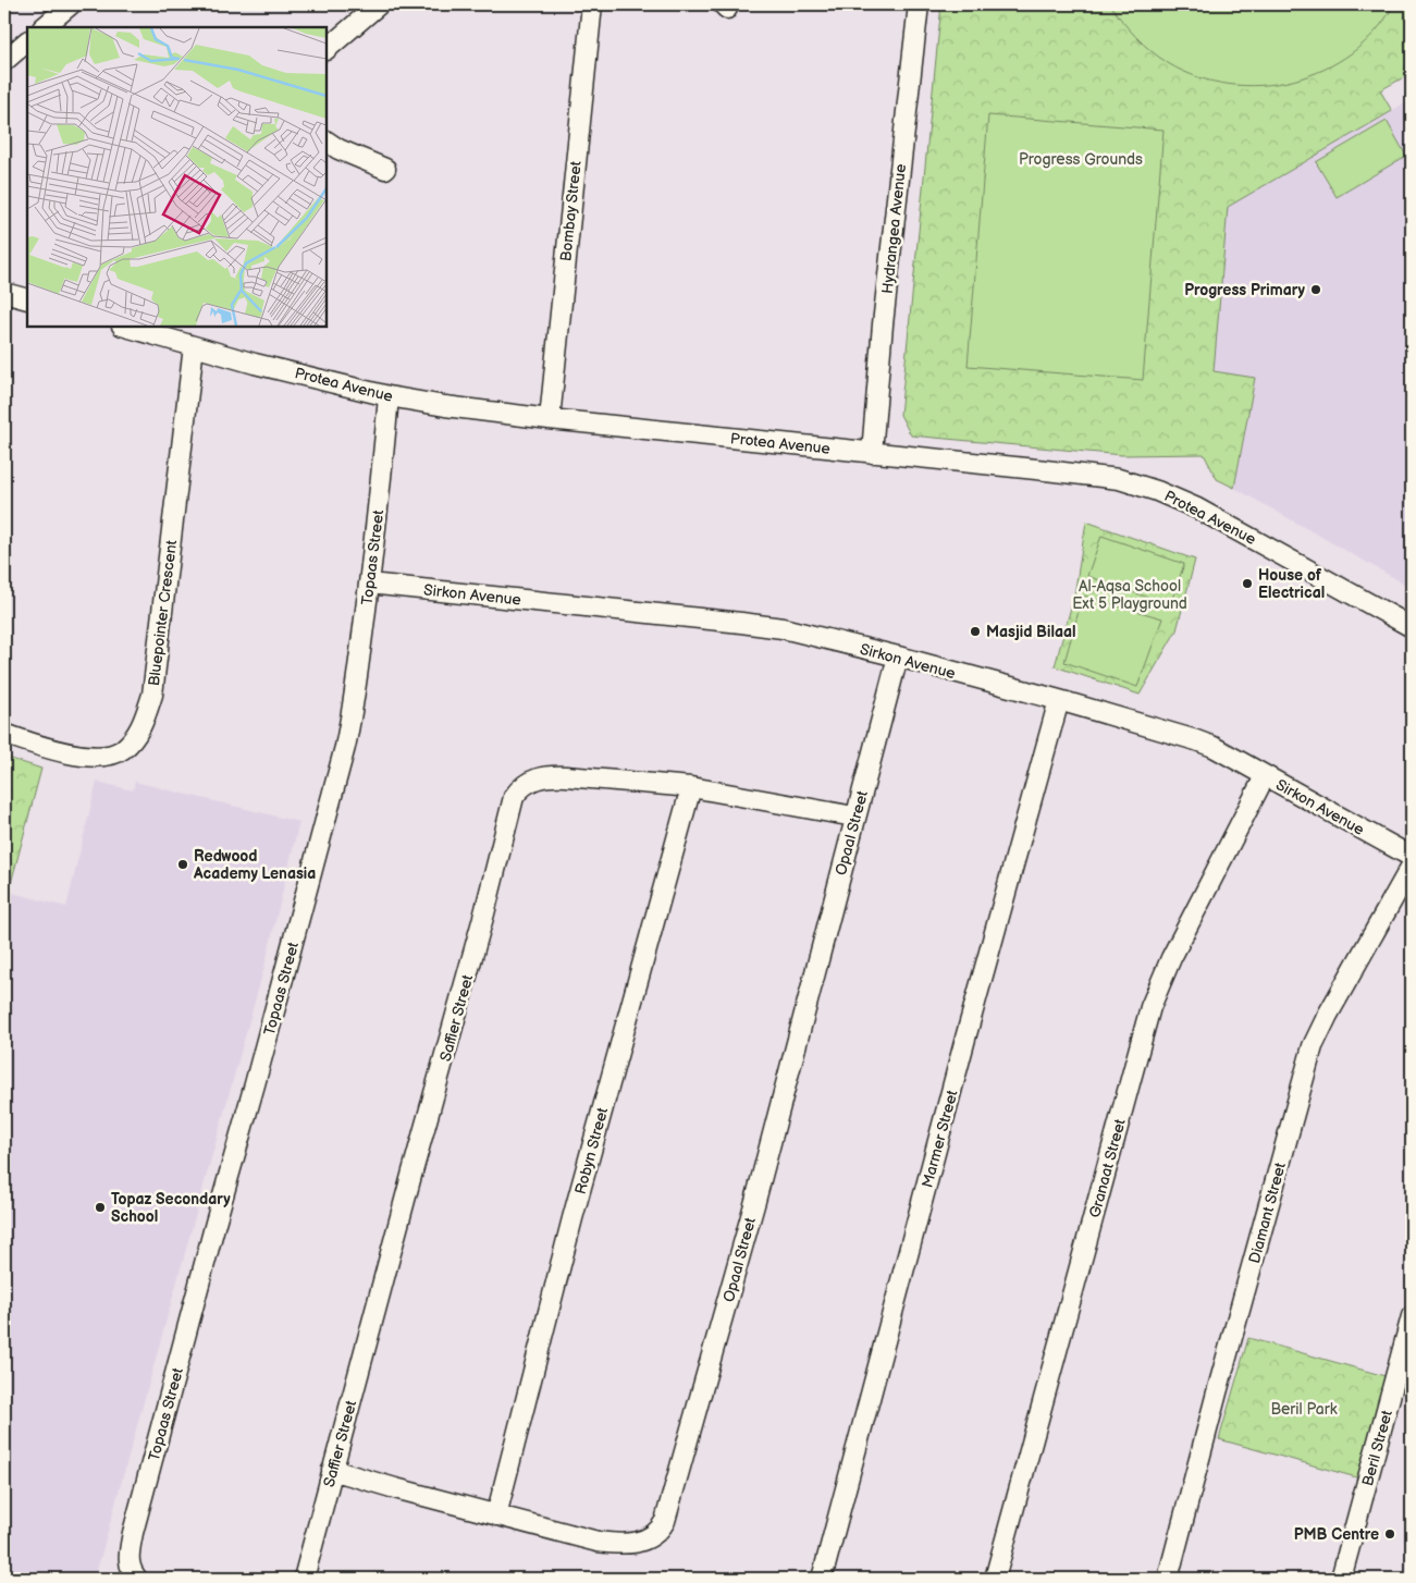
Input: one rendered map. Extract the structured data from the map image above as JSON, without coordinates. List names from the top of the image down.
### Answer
{
  "streets": {
    "street": [
      "Bombay Street",
      "Hydrangea Avenue",
      "Protea Avenue",
      "Topaas Street",
      "Sirkon Avenue",
      "Bluepointer Crescent",
      "Opaal Street",
      "Saffier Street",
      "Marmer Street",
      "Robyn Street",
      "Granaat Street",
      "Diamant Street",
      "Beril Street"
    ]
  },
  "crossings": [
    ["Bombay Street", "Protea Avenue"],
    ["Hydrangea Avenue", "Protea Avenue"],
    ["Protea Avenue", "Topaas Street"],
    ["Protea Avenue", "Bluepointer Crescent"],
    ["Topaas Street", "Sirkon Avenue"],
    ["Sirkon Avenue", "Opaal Street"],
    ["Sirkon Avenue", "Marmer Street"],
    ["Sirkon Avenue", "Granaat Street"],
    ["Opaal Street", "Saffier Street"],
    ["Opaal Street", "Robyn Street"],
    ["Saffier Street", "Robyn Street"]
  ],
  "parks": ["Progress Grounds", "Al-Aqsa School Ext 5 Playground", "Beril Park"],
  "places": [
    "Progress Primary",
    "House of Electrical",
    "Masjid Bilaal",
    "Redwood Academy Lenasia",
    "Topaz Secondary School",
    "PMB Centre"
  ]
}
